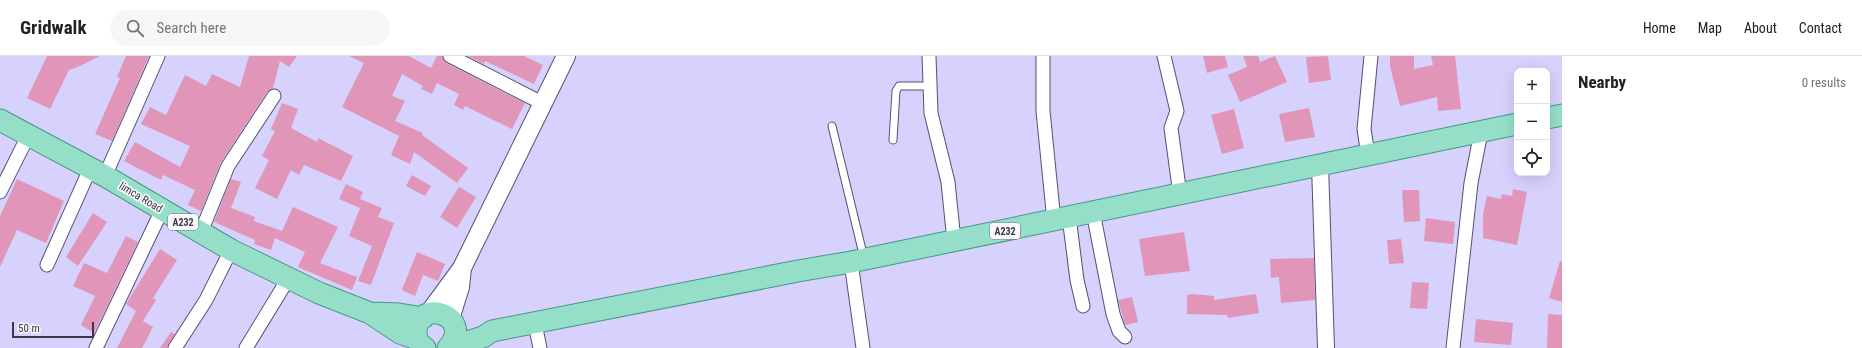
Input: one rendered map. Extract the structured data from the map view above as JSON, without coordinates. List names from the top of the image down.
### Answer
{
  "streets": {
    "main road": ["limca Road", "A232"]
  },
  "crossings": [
    ["limca Road", "A232"]
  ],
  "scale_bar": "50 m",
  "page": {
    "header": "Gridwalk",
    "search": "Search here",
    "nav": [
      "Home",
      "Map",
      "About",
      "Contact"
    ],
    "heading": ["Nearby", "0 results"],
    "map_buttons": ["+", "−"],
    "scale": "50 m"
  }
}
